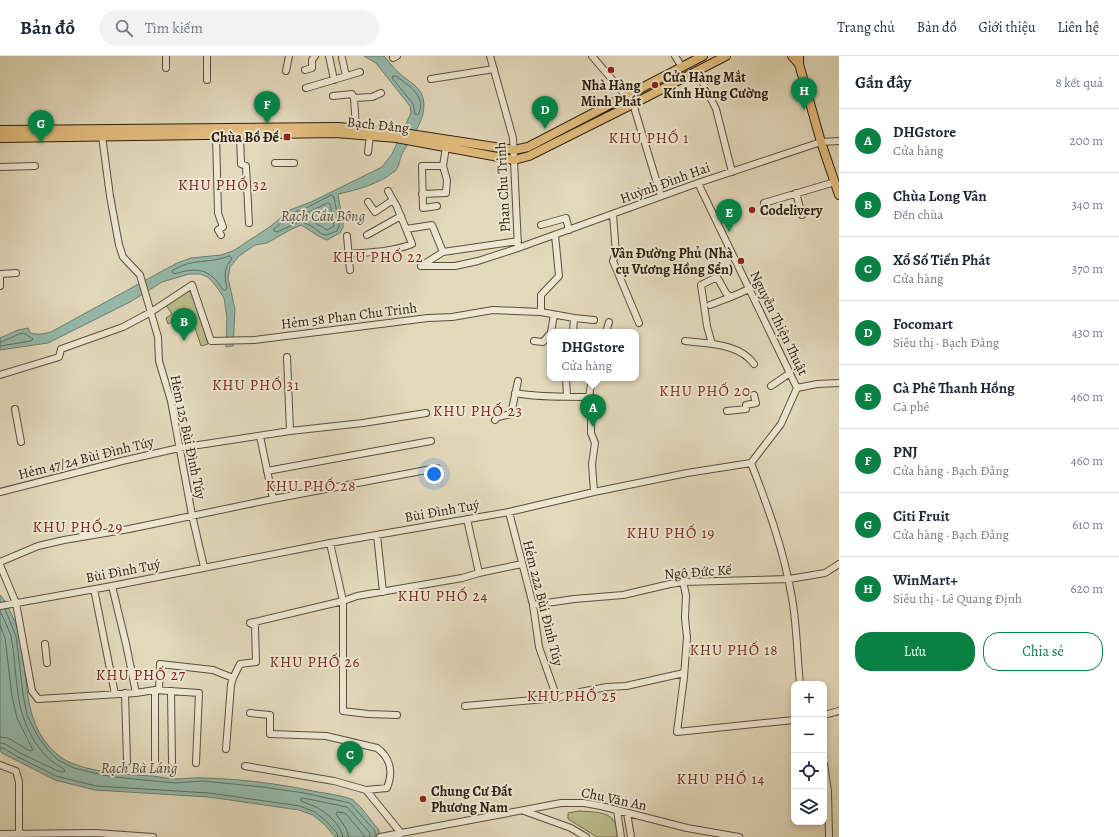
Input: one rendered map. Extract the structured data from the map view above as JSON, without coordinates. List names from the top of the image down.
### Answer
{
  "streets": {
    "main road": ["Bạch Đằng"],
    "street": [
      "Huỳnh Đình Hai",
      "Phan Chu Trinh",
      "Hẻm 58 Phan Chu Trinh",
      "Nguyễn Thiện Thuật",
      "Hẻm 125 Bùi Đình Túy",
      "Hẻm 47/24 Bùi Đình Túy",
      "Bùi Đình Tuý",
      "Ngô Đức Kế",
      "Hẻm 222 Bùi Đình Túy",
      "Chu Văn An"
    ]
  },
  "crossings": [
    ["Bạch Đằng", "Phan Chu Trinh"],
    ["Bạch Đằng", "Hẻm 125 Bùi Đình Túy"],
    ["Huỳnh Đình Hai", "Phan Chu Trinh"],
    ["Huỳnh Đình Hai", "Nguyễn Thiện Thuật"],
    ["Hẻm 58 Phan Chu Trinh", "Hẻm 125 Bùi Đình Túy"],
    ["Hẻm 125 Bùi Đình Túy", "Hẻm 47/24 Bùi Đình Túy"],
    ["Hẻm 125 Bùi Đình Túy", "Bùi Đình Tuý"],
    ["Bùi Đình Tuý", "Hẻm 222 Bùi Đình Túy"],
    ["Ngô Đức Kế", "Hẻm 222 Bùi Đình Túy"]
  ],
  "districts": [
    "KHU PHỐ 1",
    "KHU PHỐ 32",
    "KHU PHỐ 22",
    "KHU PHỐ 31",
    "KHU PHỐ 20",
    "KHU PHỐ 23",
    "KHU PHỐ 28",
    "KHU PHỐ 29",
    "KHU PHỐ 19",
    "KHU PHỐ 24",
    "KHU PHỐ 18",
    "KHU PHỐ 26",
    "KHU PHỐ 27",
    "KHU PHỐ 25",
    "KHU PHỐ 14"
  ],
  "water": ["Rạch Cầu Bông", "Rạch Bà Láng"],
  "places": {
    "other": [
      "Nhà Hàng Minh Phát",
      "Cửa Hàng Mắt Kính Hùng Cường",
      "Codelivery",
      "Vân Đường Phủ (Nhà cụ Vương Hồng Sển)",
      "Chung Cư Đất Phương Nam"
    ],
    "transit": ["Chùa Bồ Đề"]
  },
  "page": {
    "header": "Bản đồ",
    "search": "Tìm kiếm",
    "nav": [
      "Trang chủ",
      "Bản đồ",
      "Giới thiệu",
      "Liên hệ"
    ],
    "heading": ["Gần đây", "8 kết quả"],
    "pins": [
      "H",
      "F",
      "D",
      "G",
      "E",
      "B",
      "A",
      "C"
    ],
    "list": [
      {
        "mark": "A",
        "name": "DHGstore",
        "note": "Cửa hàng",
        "value": "200 m"
      },
      {
        "mark": "B",
        "name": "Chùa Long Vân",
        "note": "Đền chùa",
        "value": "340 m"
      },
      {
        "mark": "C",
        "name": "Xổ Số Tiến Phát",
        "note": "Cửa hàng",
        "value": "370 m"
      },
      {
        "mark": "D",
        "name": "Focomart",
        "note": "Siêu thị · Bạch Đằng",
        "value": "430 m"
      },
      {
        "mark": "E",
        "name": "Cà Phê Thanh Hồng",
        "note": "Cà phê",
        "value": "460 m"
      },
      {
        "mark": "F",
        "name": "PNJ",
        "note": "Cửa hàng · Bạch Đằng",
        "value": "460 m"
      },
      {
        "mark": "G",
        "name": "Citi Fruit",
        "note": "Cửa hàng · Bạch Đằng",
        "value": "610 m"
      },
      {
        "mark": "H",
        "name": "WinMart+",
        "note": "Siêu thị · Lê Quang Định",
        "value": "620 m"
      }
    ],
    "popup": ["DHGstore", "Cửa hàng"],
    "buttons": ["Lưu", "Chia sẻ"],
    "map_buttons": ["+", "−"]
  }
}
